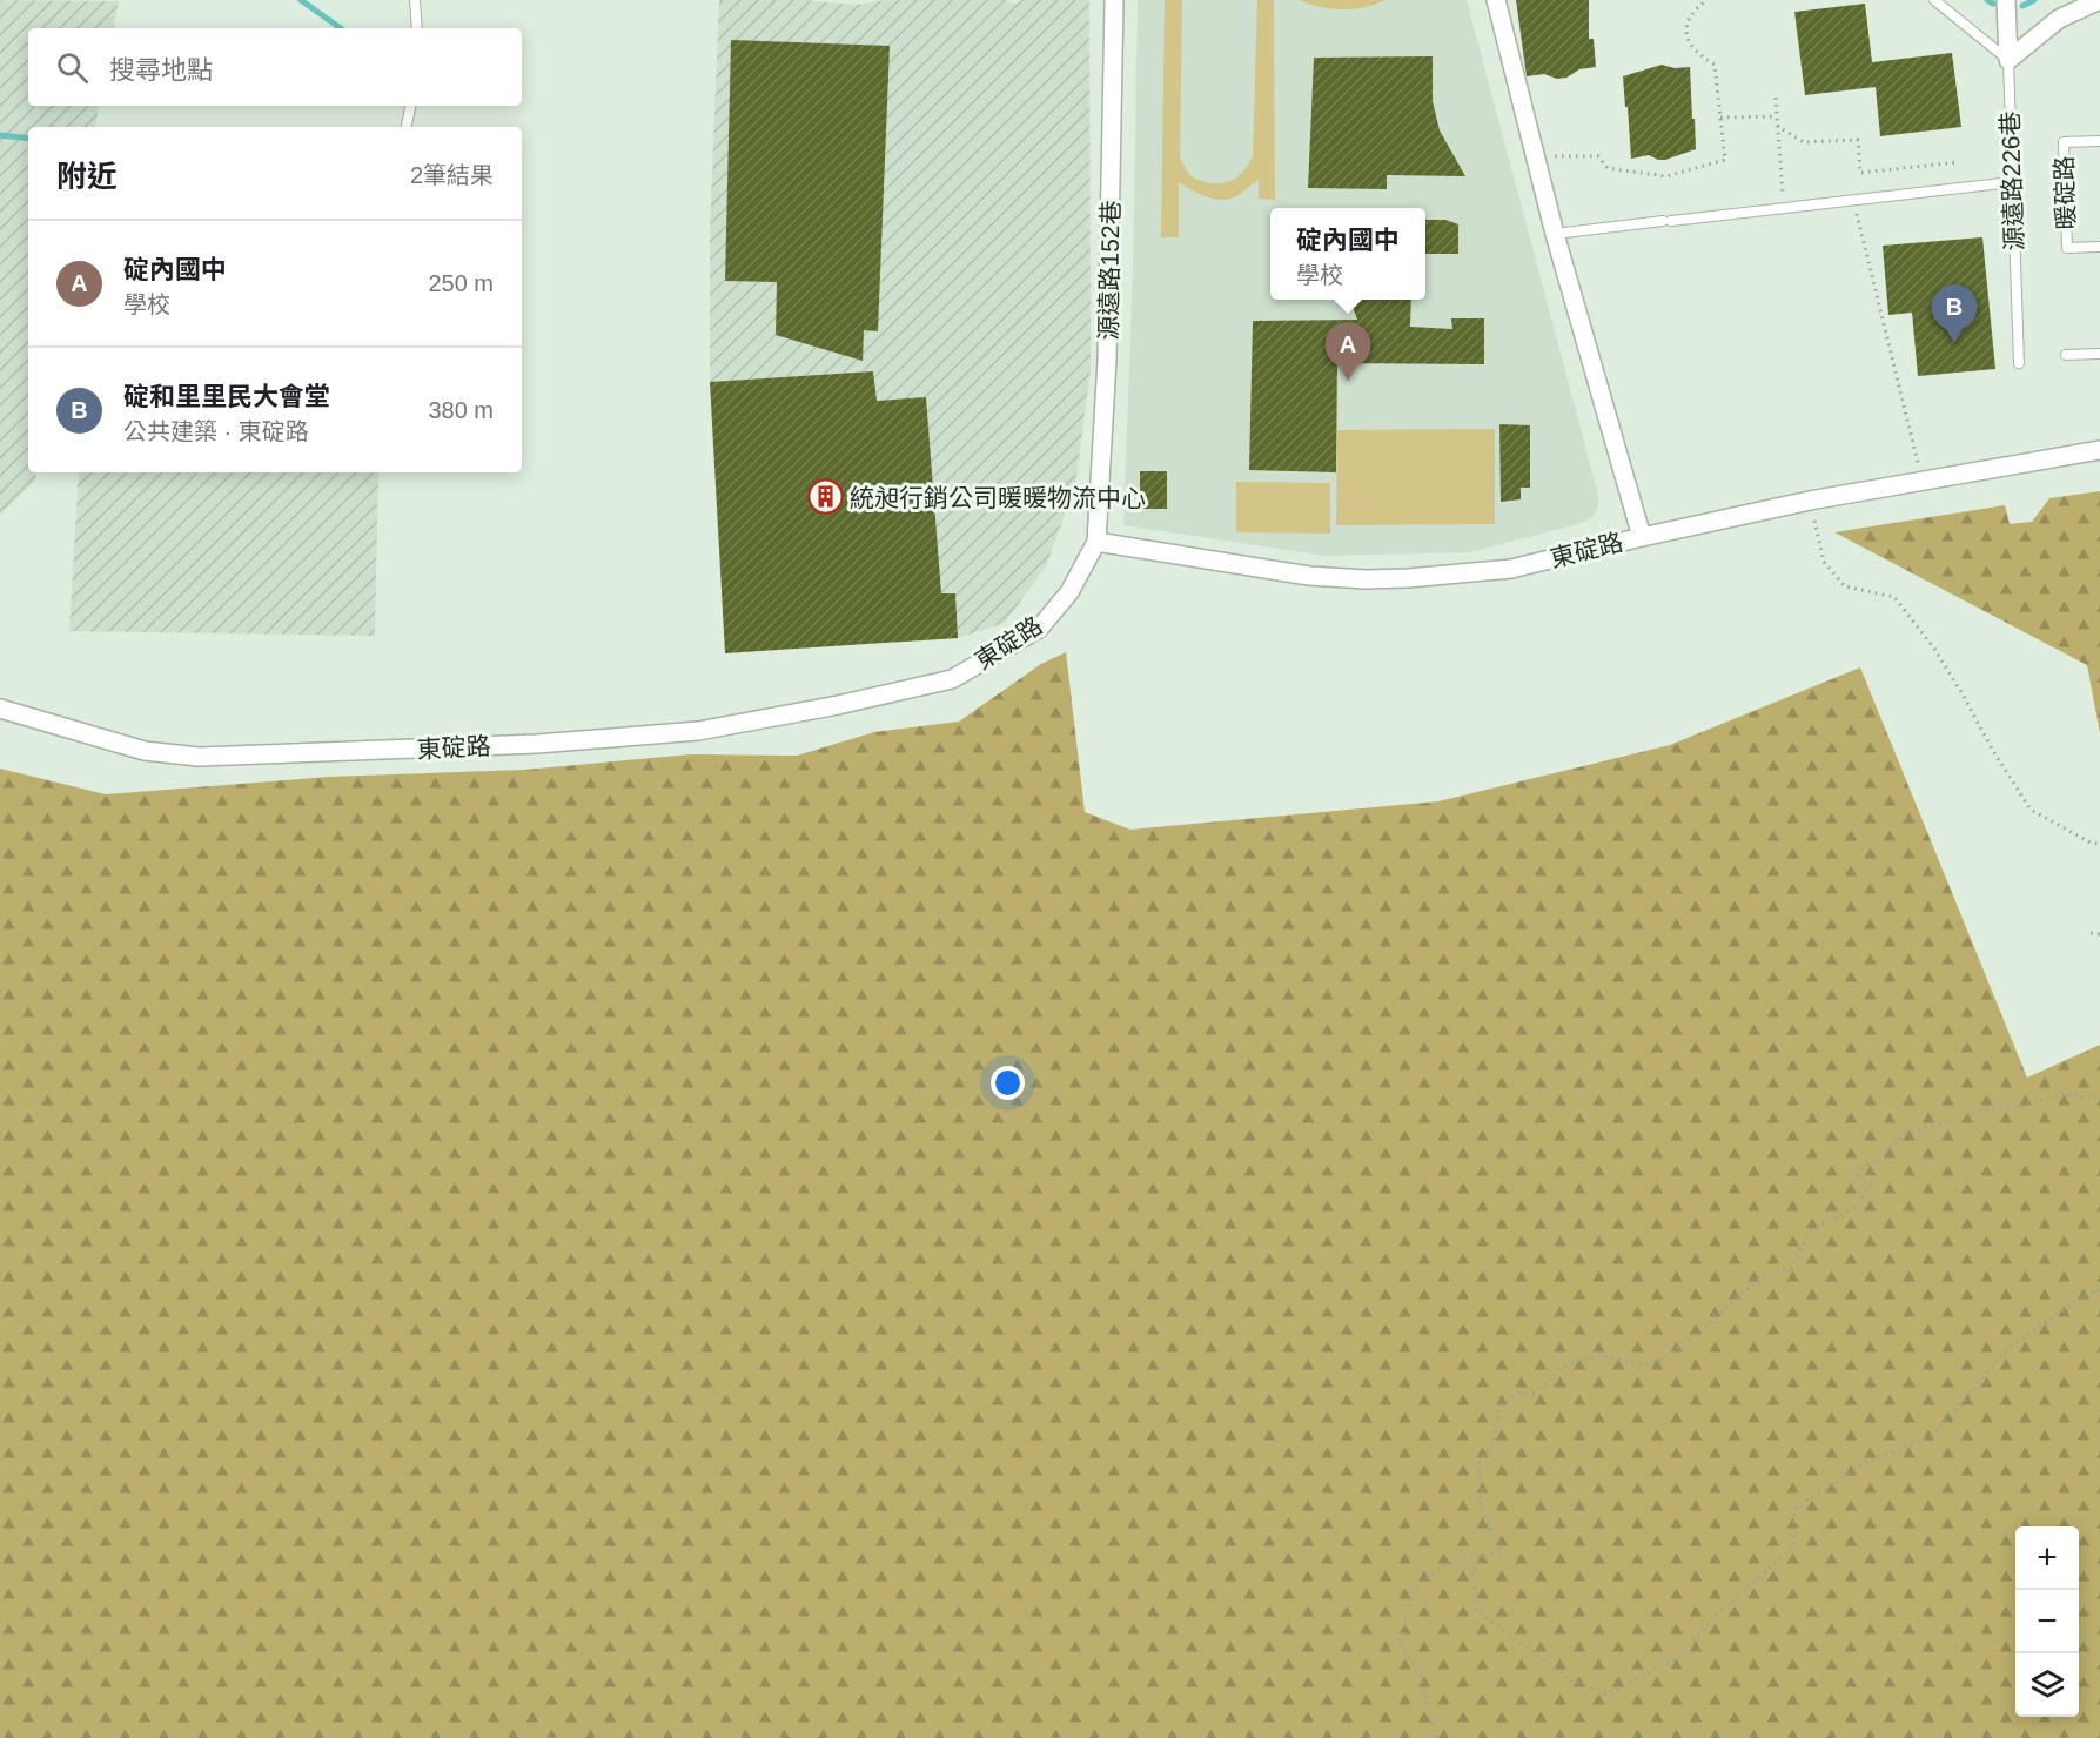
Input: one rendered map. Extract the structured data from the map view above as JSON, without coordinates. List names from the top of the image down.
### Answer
{
  "streets": {
    "street": ["源遠路226巷", "源遠路152巷", "東碇路"],
    "lane": ["暖碇路"]
  },
  "crossings": [
    ["源遠路152巷", "東碇路"]
  ],
  "places": {
    "building": ["統昶行銷公司暖暖物流中心"]
  },
  "page": {
    "search": "搜尋地點",
    "heading": ["附近", "2筆結果"],
    "popup": ["碇內國中", "學校"],
    "list": [
      {
        "mark": "A",
        "name": "碇內國中",
        "note": "學校",
        "value": "250 m"
      },
      {
        "mark": "B",
        "name": "碇和里里民大會堂",
        "note": "公共建築 · 東碇路",
        "value": "380 m"
      }
    ],
    "pins": ["B", "A"],
    "map_buttons": ["+", "−"]
  }
}
